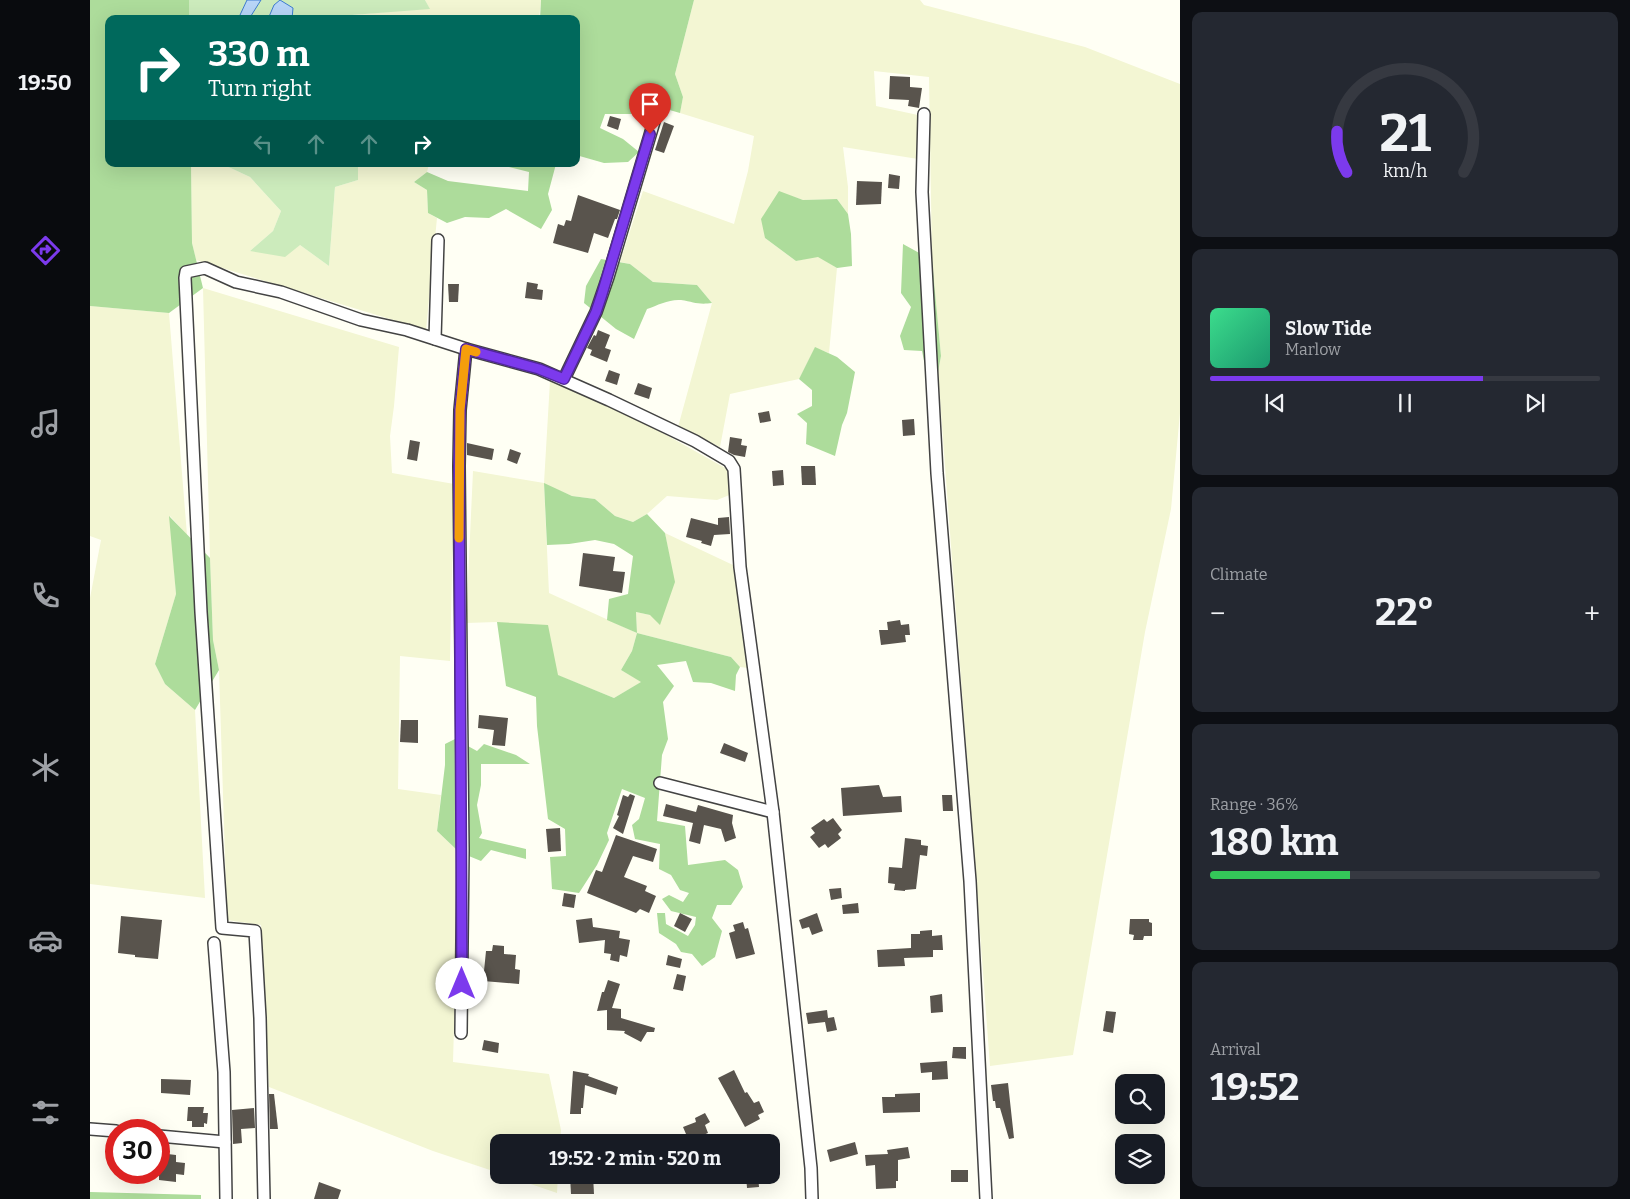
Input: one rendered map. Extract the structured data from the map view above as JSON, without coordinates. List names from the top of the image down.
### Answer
{
  "page": {
    "tabs": "19:50",
    "turn": ["330 m", "Turn right"],
    "song": ["Slow Tide", "Marlow"],
    "tile": [
      "Climate",
      ["Range · 36%", "180 km"],
      ["Arrival", "19:52"]
    ],
    "heat": ["−", "22°", "+"],
    "limit": "30",
    "trip": "19:52 · 2 min · 520 m",
    "gauge": ["21", "km/h"]
  }
}
